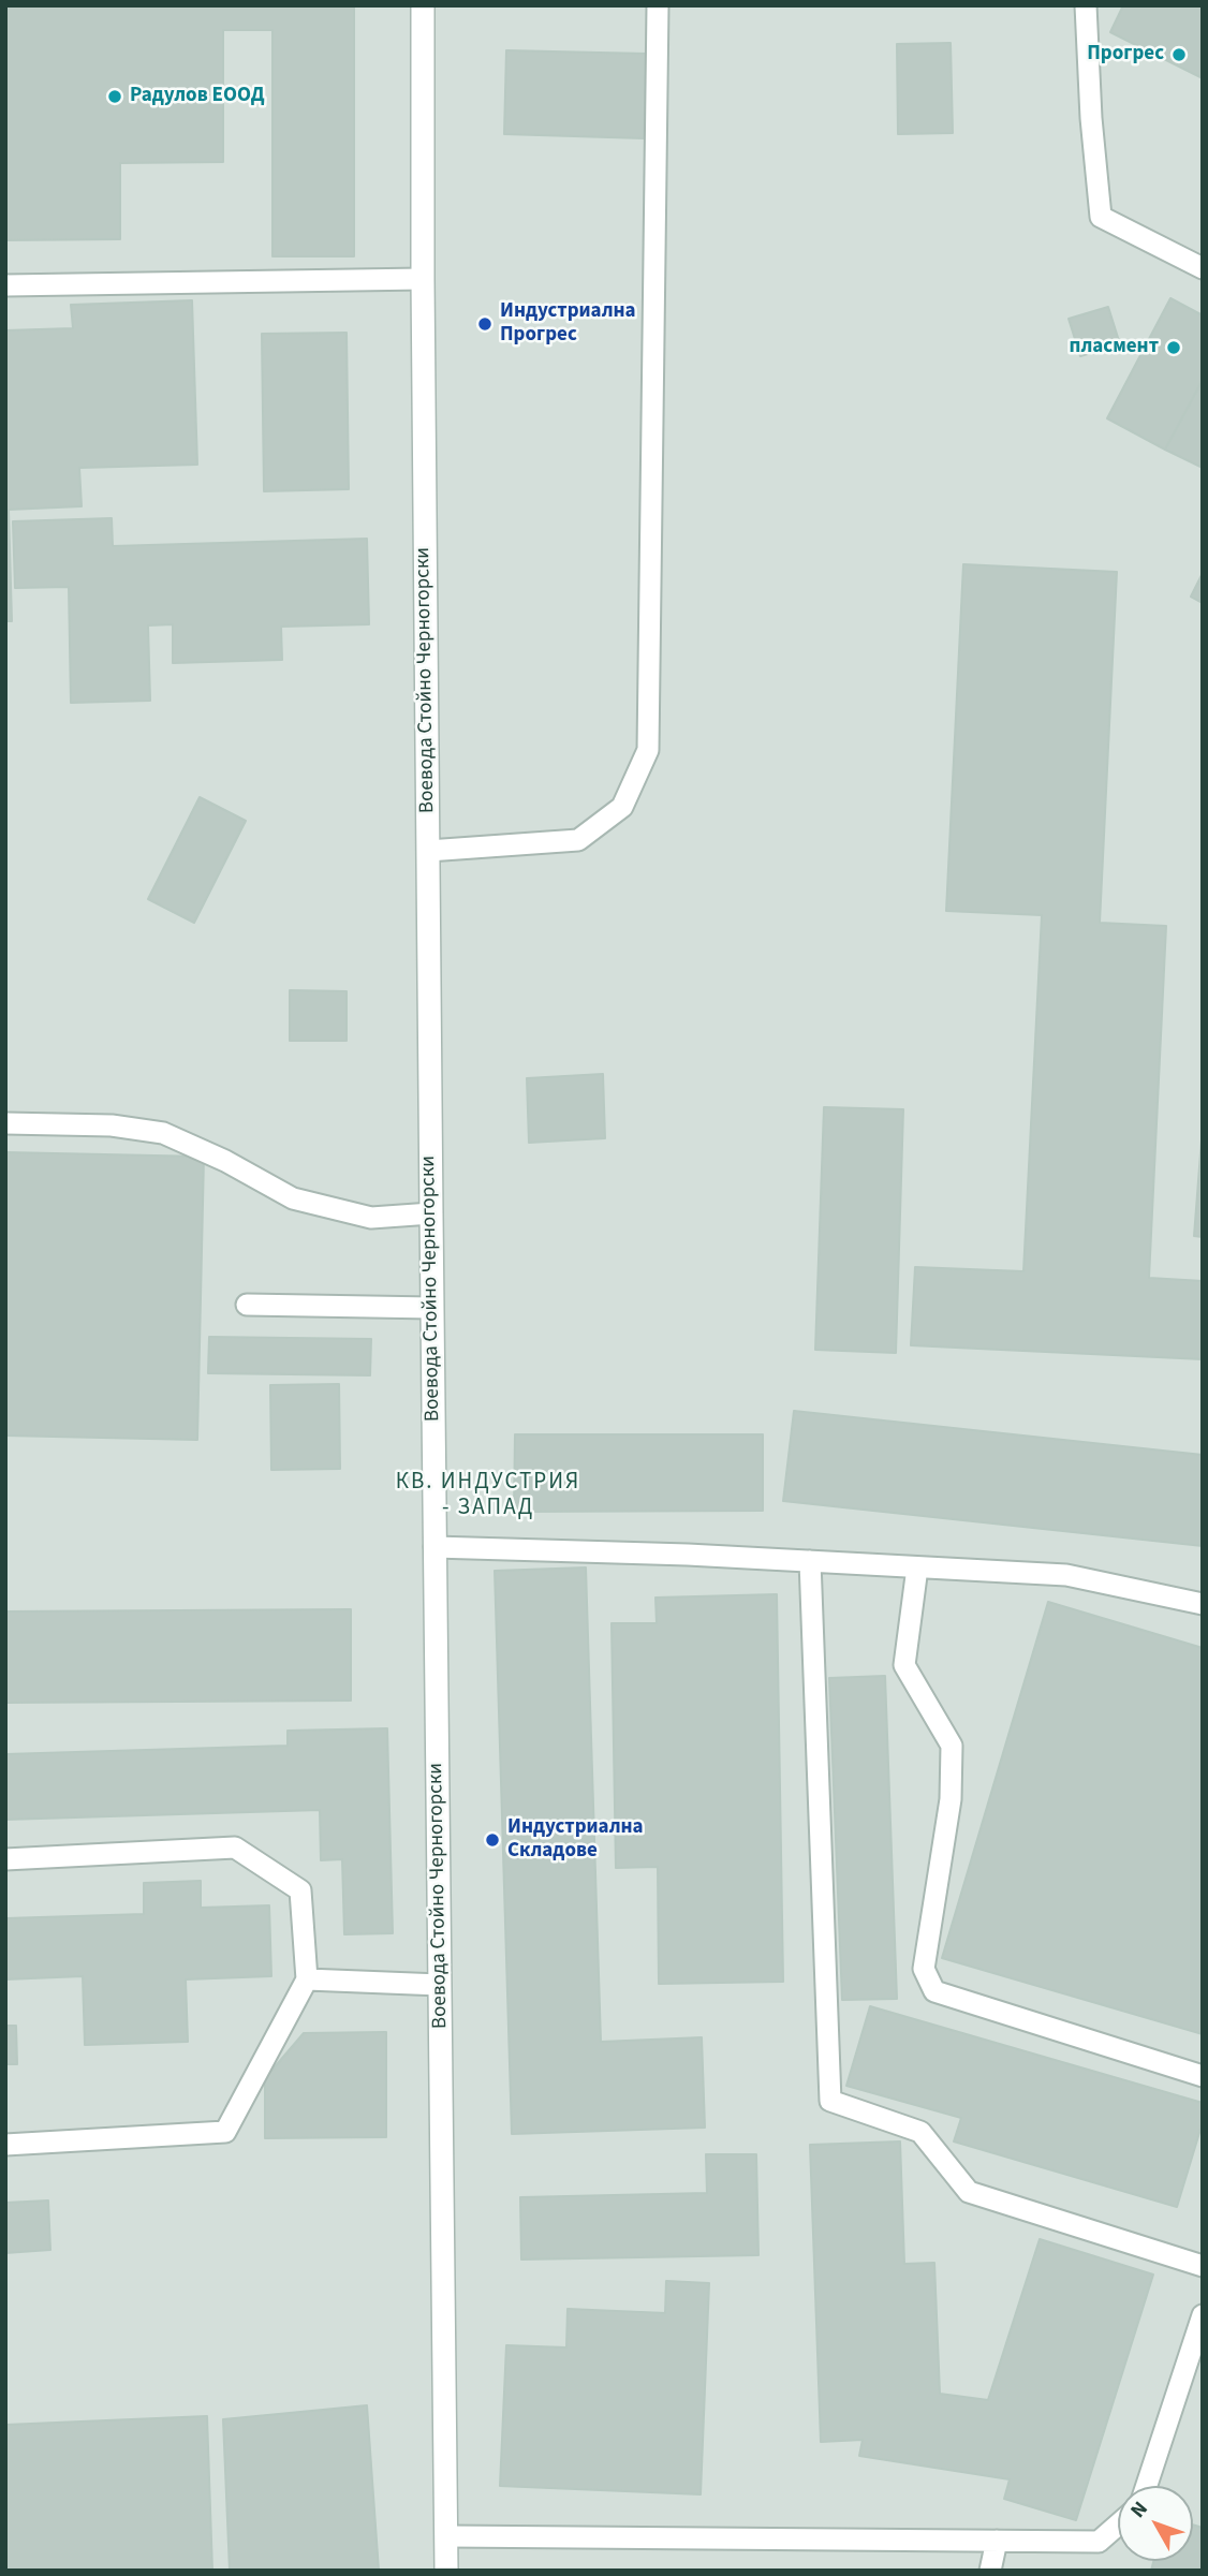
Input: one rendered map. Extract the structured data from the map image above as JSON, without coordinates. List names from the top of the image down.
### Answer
{
  "streets": {
    "street": ["Воевода Стойно Черногорски"]
  },
  "districts": ["КВ. ИНДУСТРИЯ - ЗАПАД"],
  "places": [
    "Прогрес",
    "Радулов ЕООД",
    "Индустриална Прогрес",
    "пласмент",
    "Индустриална Складове"
  ],
  "north": "top left"
}
